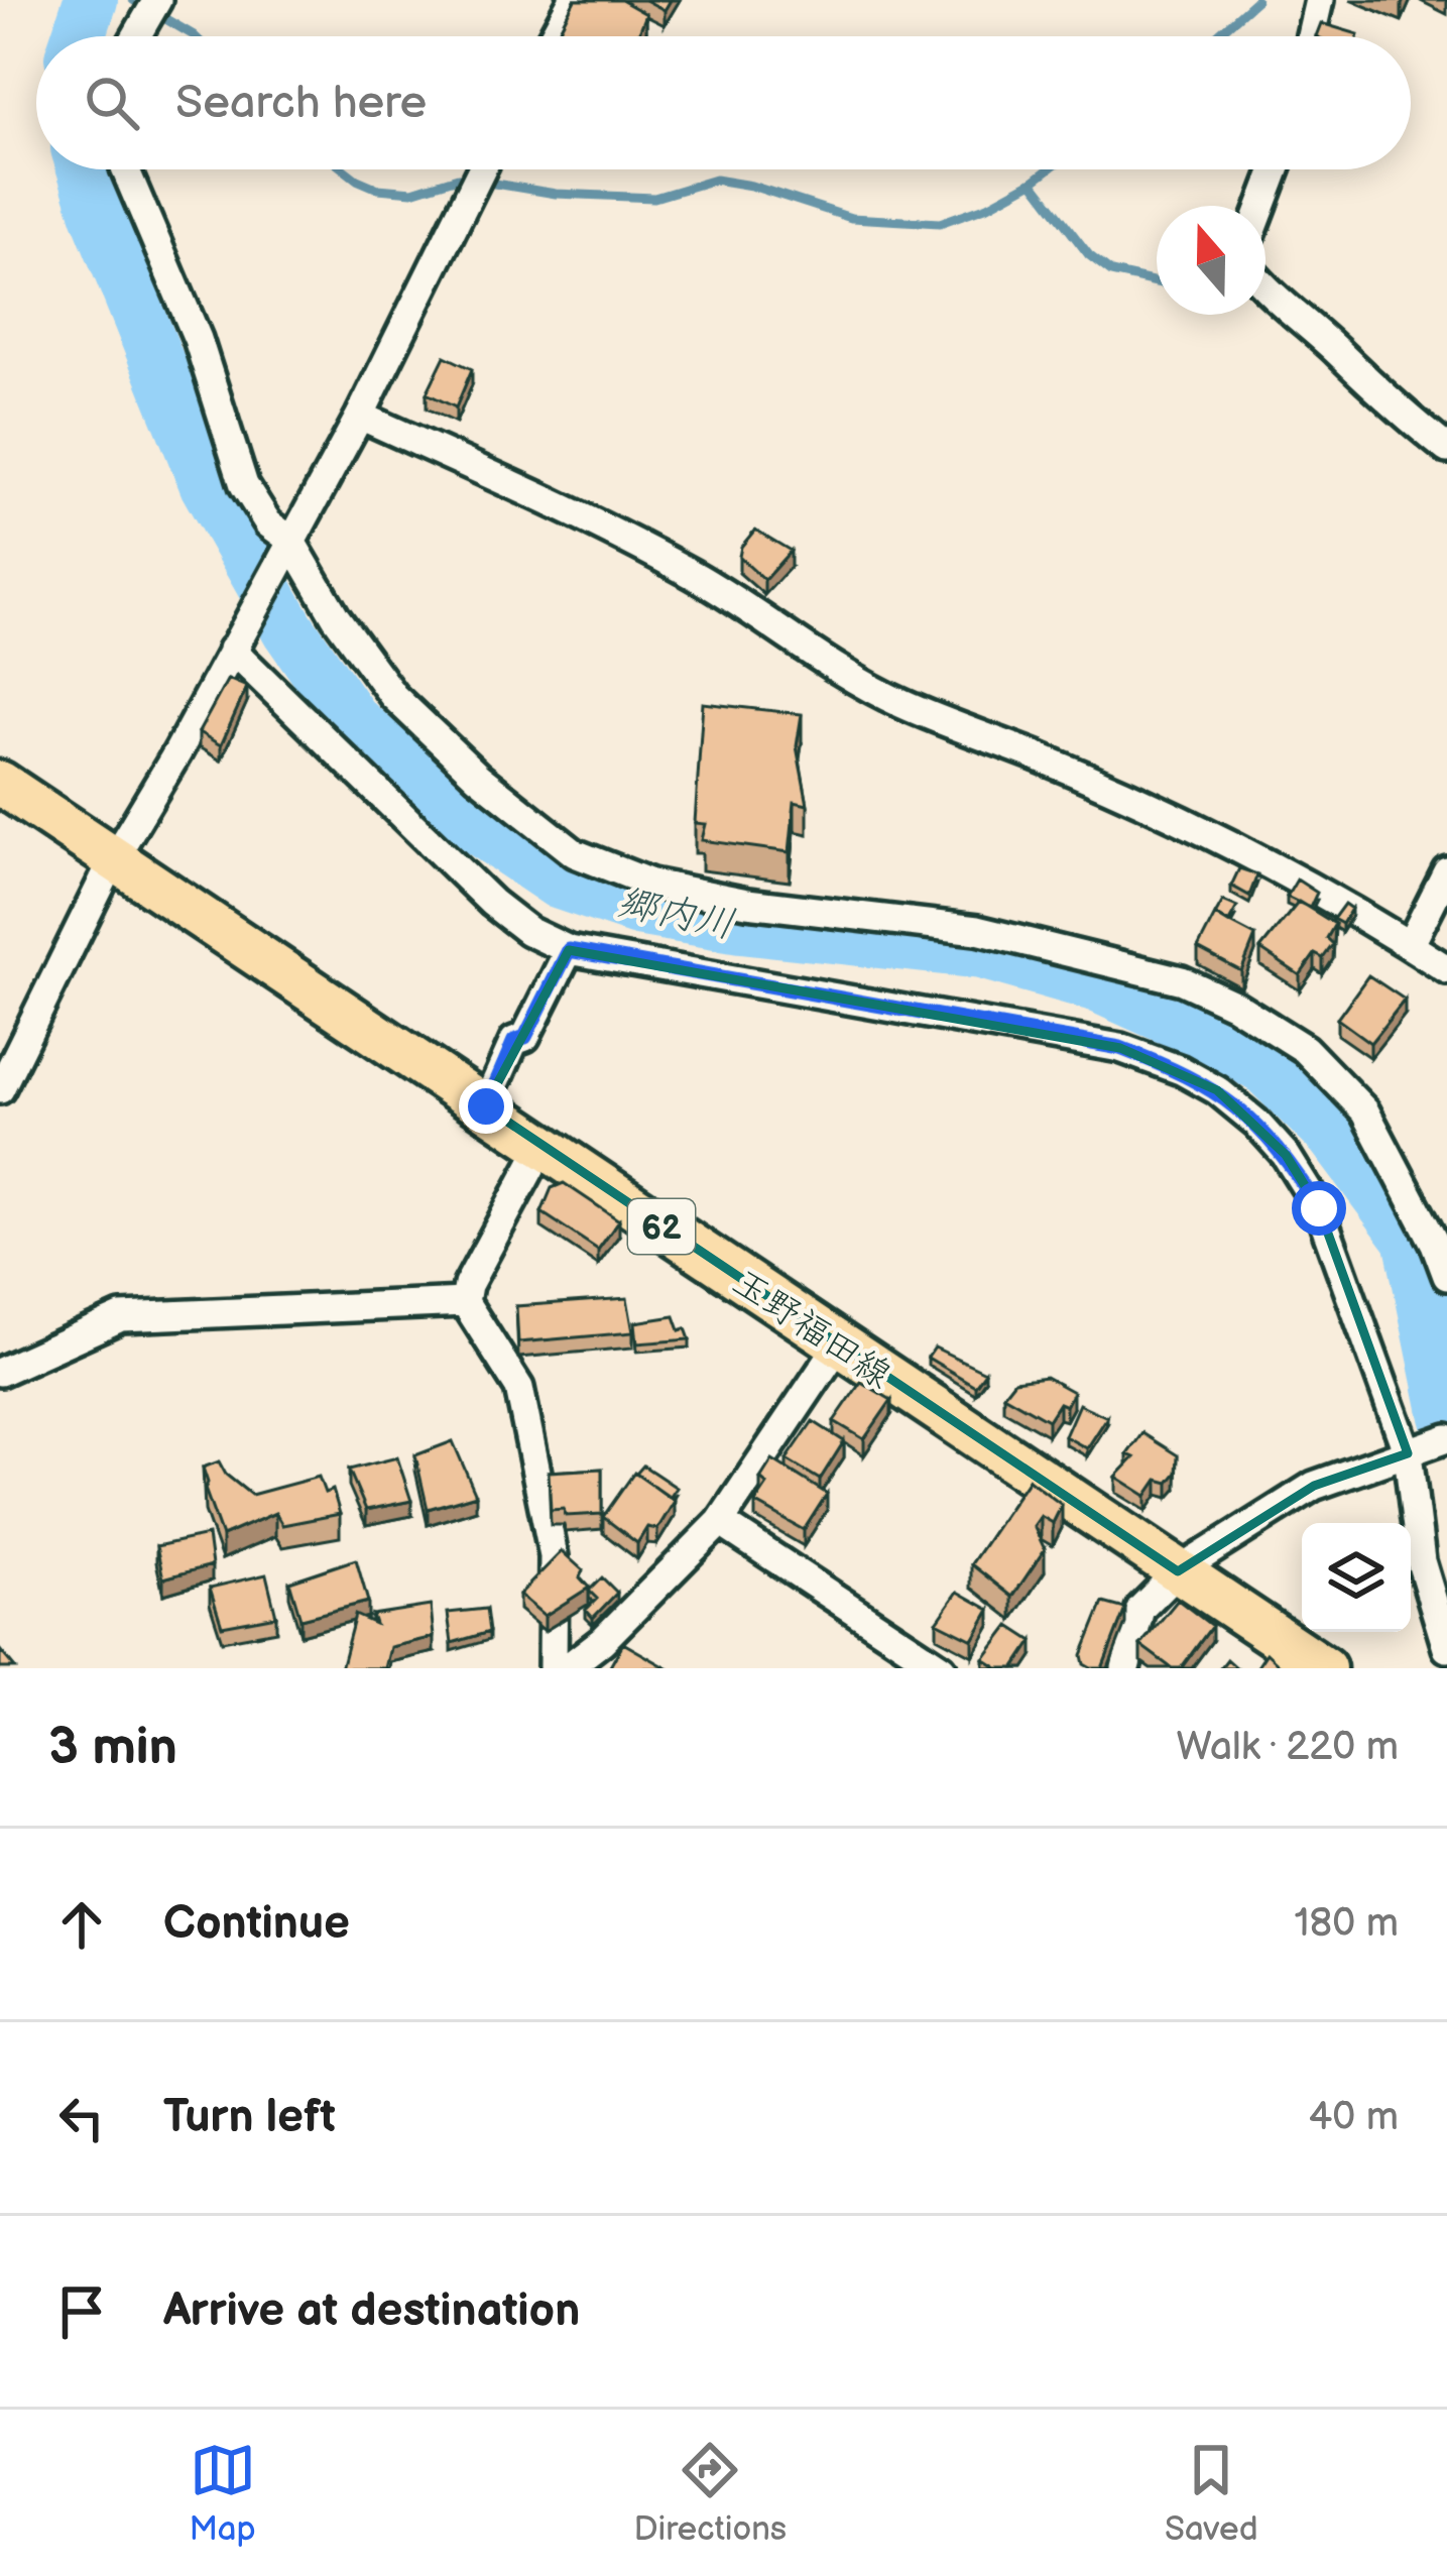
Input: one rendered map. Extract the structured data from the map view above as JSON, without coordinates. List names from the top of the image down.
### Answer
{
  "streets": {
    "main road": ["62", "玉野福田線"]
  },
  "water": ["郷内川"],
  "north": "top",
  "page": {
    "search": "Search here",
    "heading": ["3 min", "Walk · 220 m"],
    "list": [
      ["Continue", "180 m"],
      ["Turn left", "40 m"],
      "Arrive at destination"
    ],
    "nav": ["Map", "Directions", "Saved"]
  }
}
